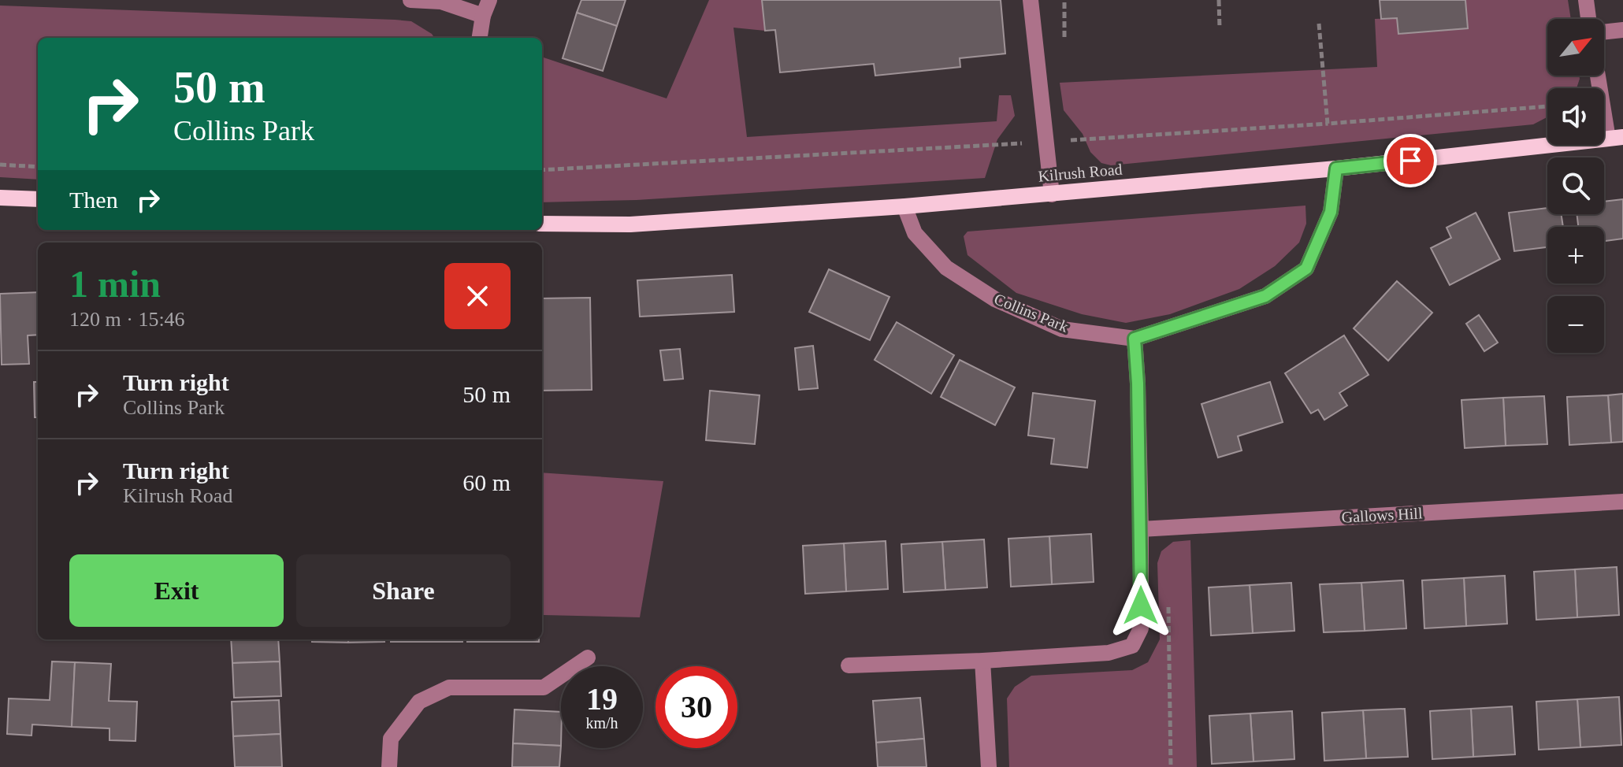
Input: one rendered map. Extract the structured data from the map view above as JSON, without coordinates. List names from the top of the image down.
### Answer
{
  "streets": {
    "main road": ["Kilrush Road"],
    "street": ["Collins Park", "Gallows Hill"]
  },
  "crossings": [
    ["Kilrush Road", "Collins Park"]
  ],
  "north": "top right",
  "page": {
    "map_buttons": ["+", "−"],
    "turn": ["50 m", "Collins Park"],
    "then": "Then",
    "heading": ["1 min", "120 m · 15:46"],
    "list": [
      {
        "name": "Turn right",
        "note": "Collins Park",
        "value": "50 m"
      },
      {
        "name": "Turn right",
        "note": "Kilrush Road",
        "value": "60 m"
      }
    ],
    "buttons": ["Exit", "Share"],
    "speed": "19 km/h",
    "limit": "30"
  }
}
